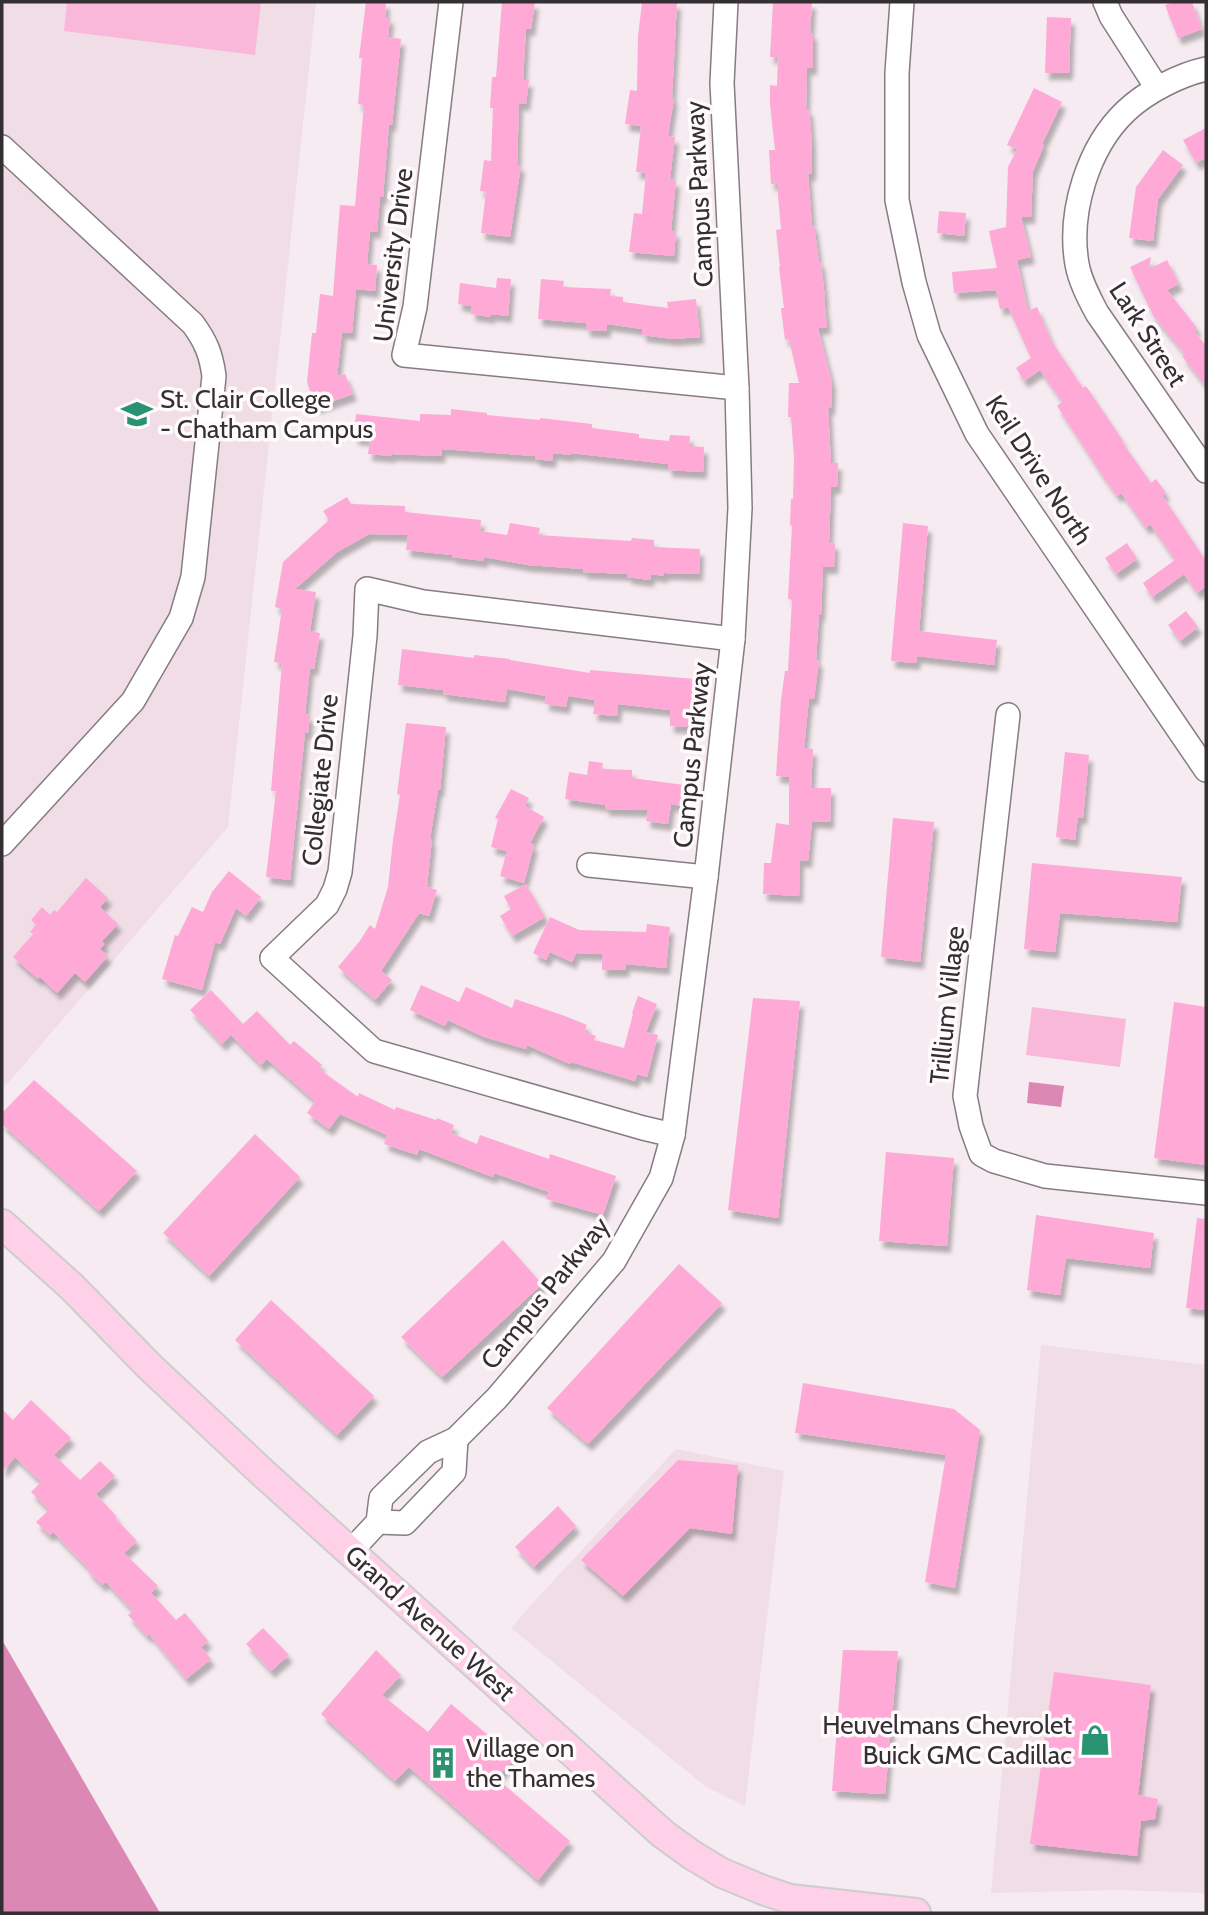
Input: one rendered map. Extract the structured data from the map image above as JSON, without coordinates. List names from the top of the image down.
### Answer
{
  "streets": {
    "main road": ["Grand Avenue West"],
    "street": [
      "Campus Parkway",
      "University Drive",
      "Lark Street",
      "Keil Drive North",
      "Collegiate Drive",
      "Trillium Village"
    ]
  },
  "crossings": [
    ["Campus Parkway", "University Drive"],
    ["Campus Parkway", "Collegiate Drive"],
    ["Campus Parkway", "Grand Avenue West"]
  ],
  "places": {
    "school or university": ["St. Clair College - Chatham Campus"],
    "shop": ["Heuvelmans Chevrolet Buick GMC Cadillac"],
    "building": ["Village on the Thames"]
  }
}
